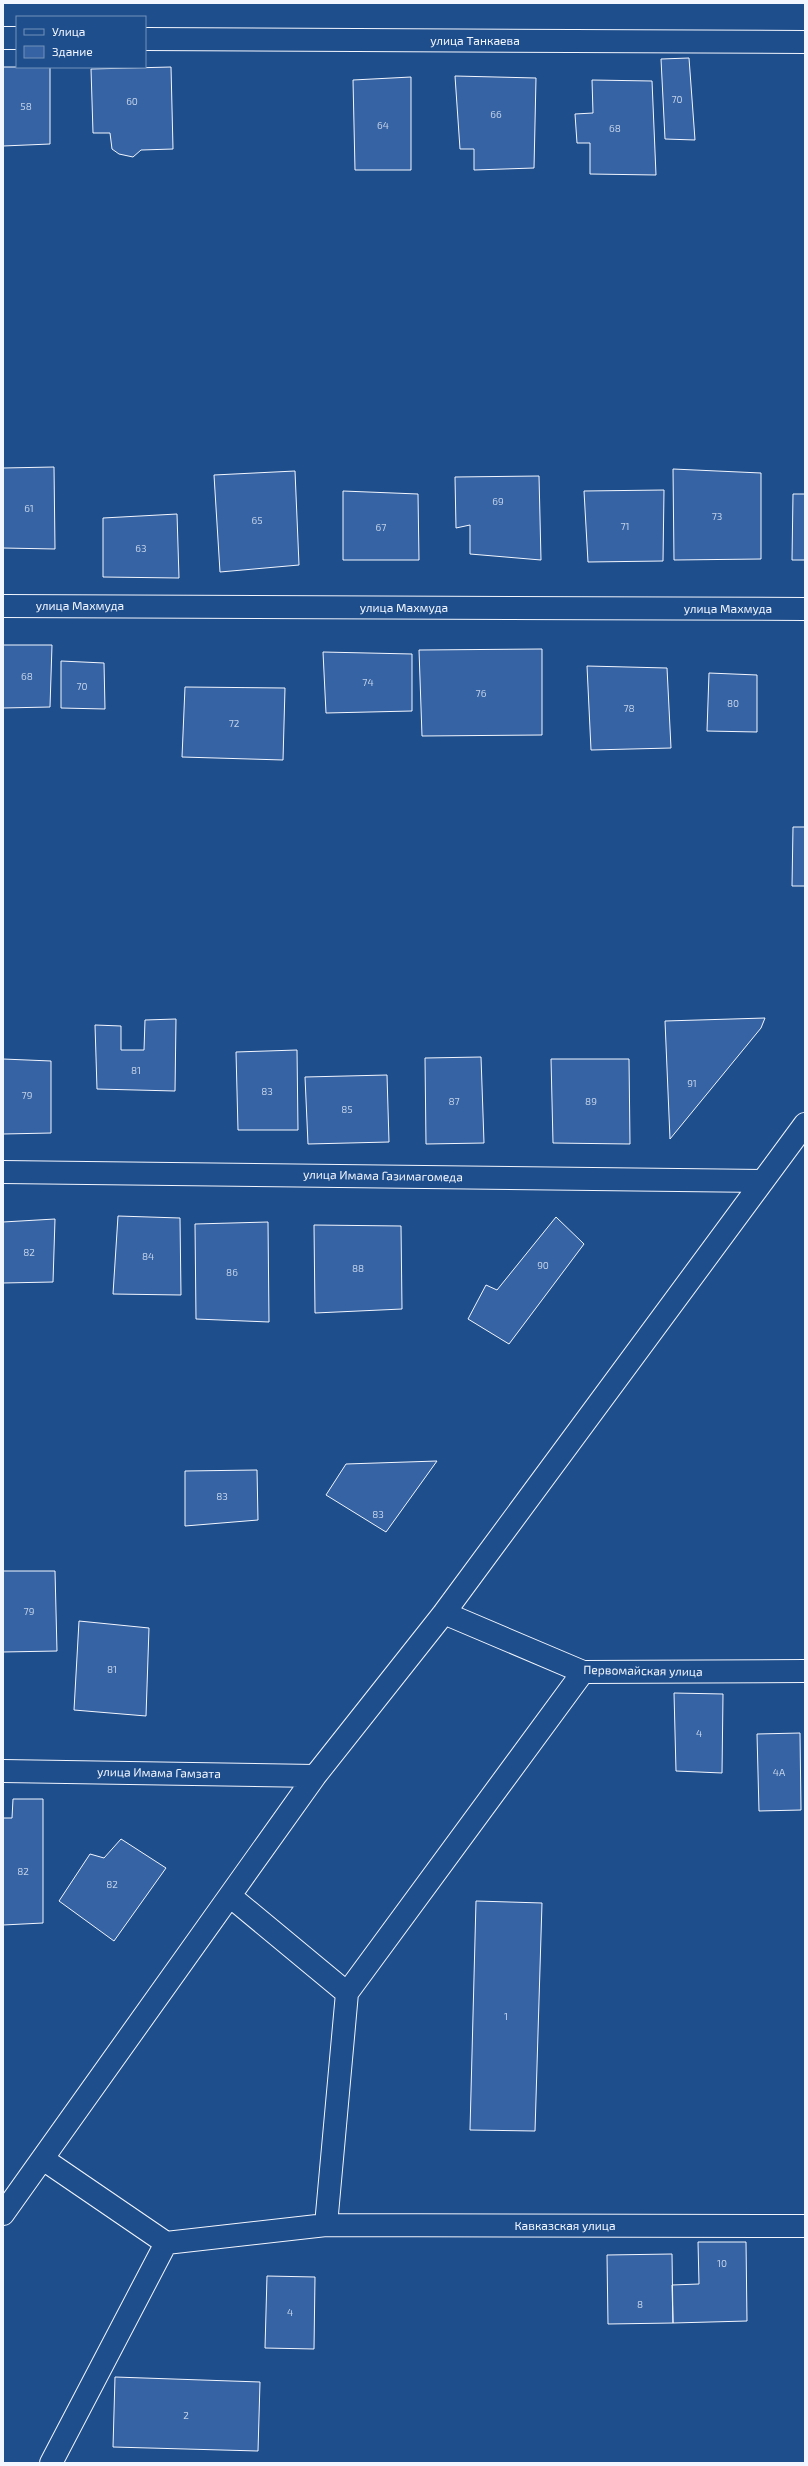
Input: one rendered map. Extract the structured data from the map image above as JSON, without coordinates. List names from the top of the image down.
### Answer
{
  "streets": {
    "street": [
      "улица Танкаева",
      "улица Махмуда",
      "улица Имама Газимагомеда",
      "Первомайская улица",
      "улица Имама Гамзата",
      "Кавказская улица"
    ]
  },
  "house_numbers": [
    "70",
    "60",
    "58",
    "66",
    "64",
    "68",
    "69",
    "61",
    "73",
    "65",
    "71",
    "67",
    "63",
    "68",
    "74",
    "70",
    "76",
    "80",
    "78",
    "72",
    "81",
    "91",
    "83",
    "79",
    "87",
    "89",
    "85",
    "82",
    "84",
    "90",
    "88",
    "86",
    "83",
    "83",
    "79",
    "81",
    "4",
    "4А",
    "82",
    "82",
    "1",
    "10",
    "8",
    "4",
    "2"
  ],
  "legend": ["Улица", "Здание"]
}
